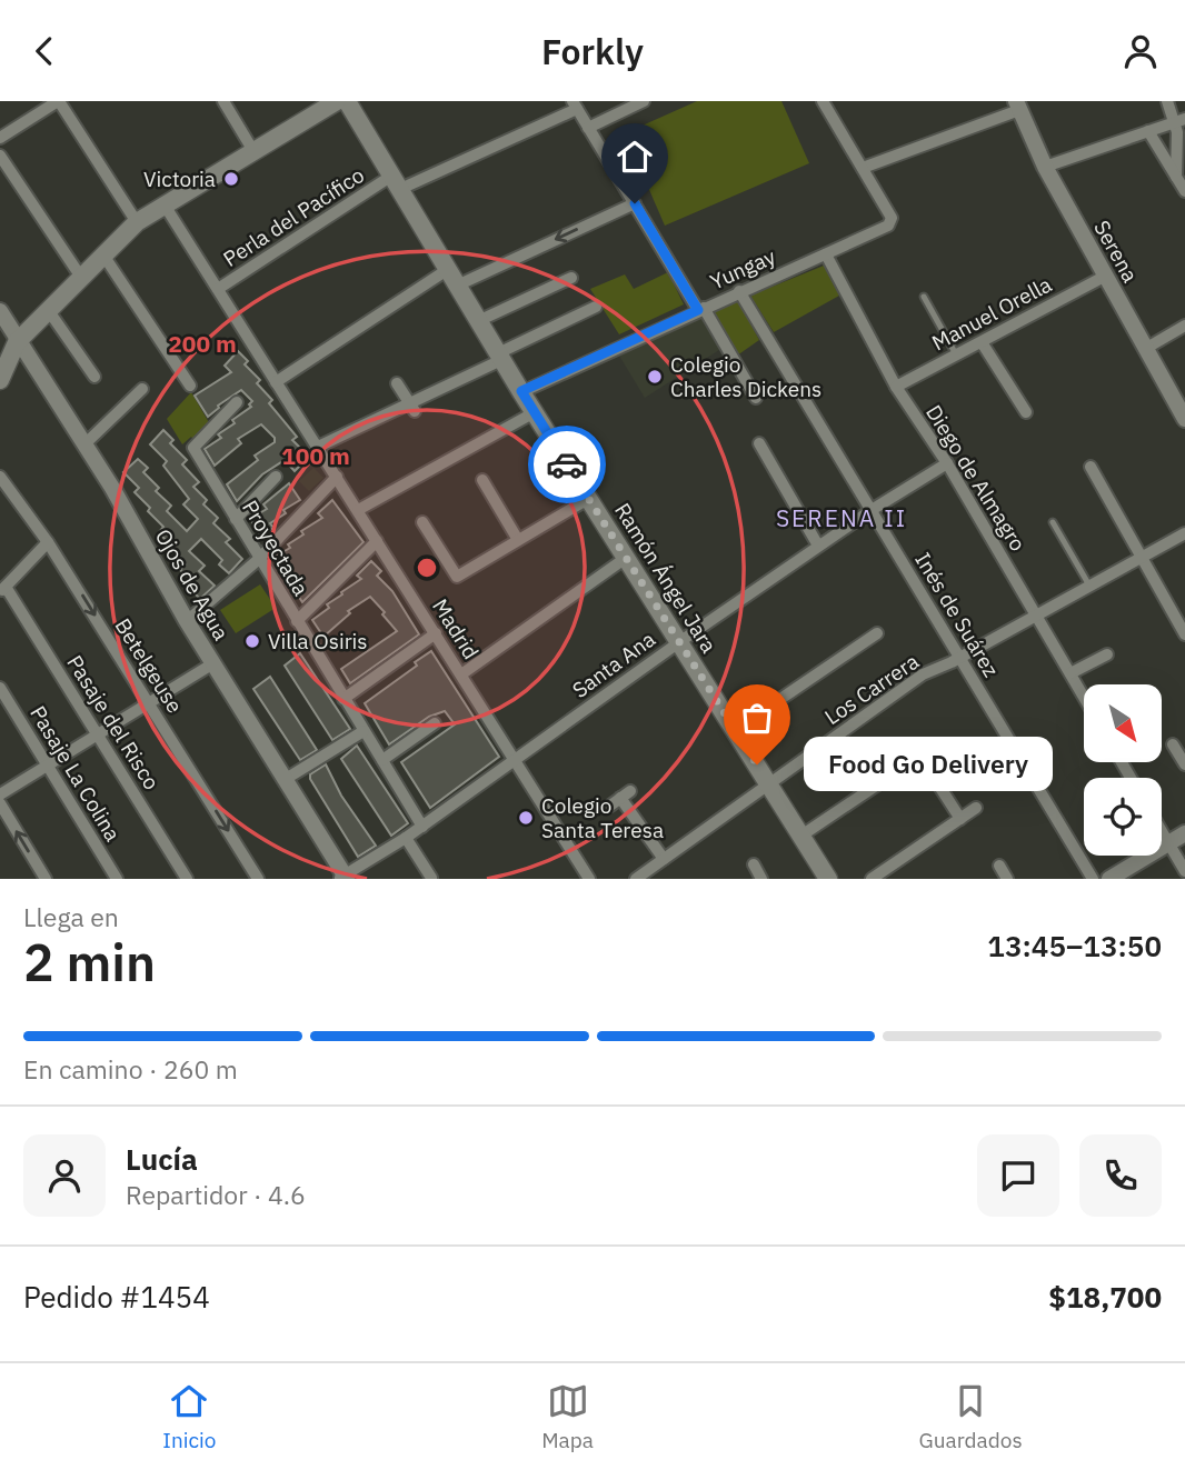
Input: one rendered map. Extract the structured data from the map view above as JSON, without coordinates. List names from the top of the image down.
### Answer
{
  "streets": {
    "main road": ["Ramón Ángel Jara"],
    "street": [
      "Perla del Pacífico",
      "Serena",
      "Yungay",
      "Manuel Orella",
      "Diego de Almagro",
      "Proyectada",
      "Ojos de Agua",
      "Inés de Suárez",
      "Madrid",
      "Santa Ana",
      "Betelgeuse",
      "Los Carrera",
      "Pasaje del Risco",
      "Pasaje La Colina"
    ]
  },
  "crossings": [
    ["Perla del Pacífico", "Ramón Ángel Jara"],
    ["Perla del Pacífico", "Madrid"],
    ["Serena", "Manuel Orella"],
    ["Yungay", "Diego de Almagro"],
    ["Yungay", "Ramón Ángel Jara"],
    ["Yungay", "Inés de Suárez"],
    ["Manuel Orella", "Diego de Almagro"],
    ["Diego de Almagro", "Santa Ana"],
    ["Diego de Almagro", "Los Carrera"],
    ["Proyectada", "Santa Ana"],
    ["Ramón Ángel Jara", "Santa Ana"],
    ["Ramón Ángel Jara", "Los Carrera"],
    ["Ojos de Agua", "Santa Ana"],
    ["Inés de Suárez", "Santa Ana"],
    ["Inés de Suárez", "Los Carrera"],
    ["Madrid", "Santa Ana"]
  ],
  "one_way": ["Betelgeuse"],
  "districts": ["SERENA II"],
  "places": [
    "Victoria",
    "Colegio Charles Dickens",
    "Villa Osiris",
    "Food Go Delivery",
    "Colegio Santa Teresa"
  ],
  "north": "bottom right",
  "page": {
    "header": "Forkly",
    "bubble": "Food Go Delivery",
    "heading": ["2 min", "Llega en", "13:45–13:50"],
    "panel": [
      "Lucía",
      "Repartidor · 4.6",
      "Pedido #1454",
      "$18,700"
    ],
    "bar": "En camino · 260 m",
    "tabs": ["Inicio", "Mapa", "Guardados"]
  },
  "rings": ["200 m", "100 m"]
}
